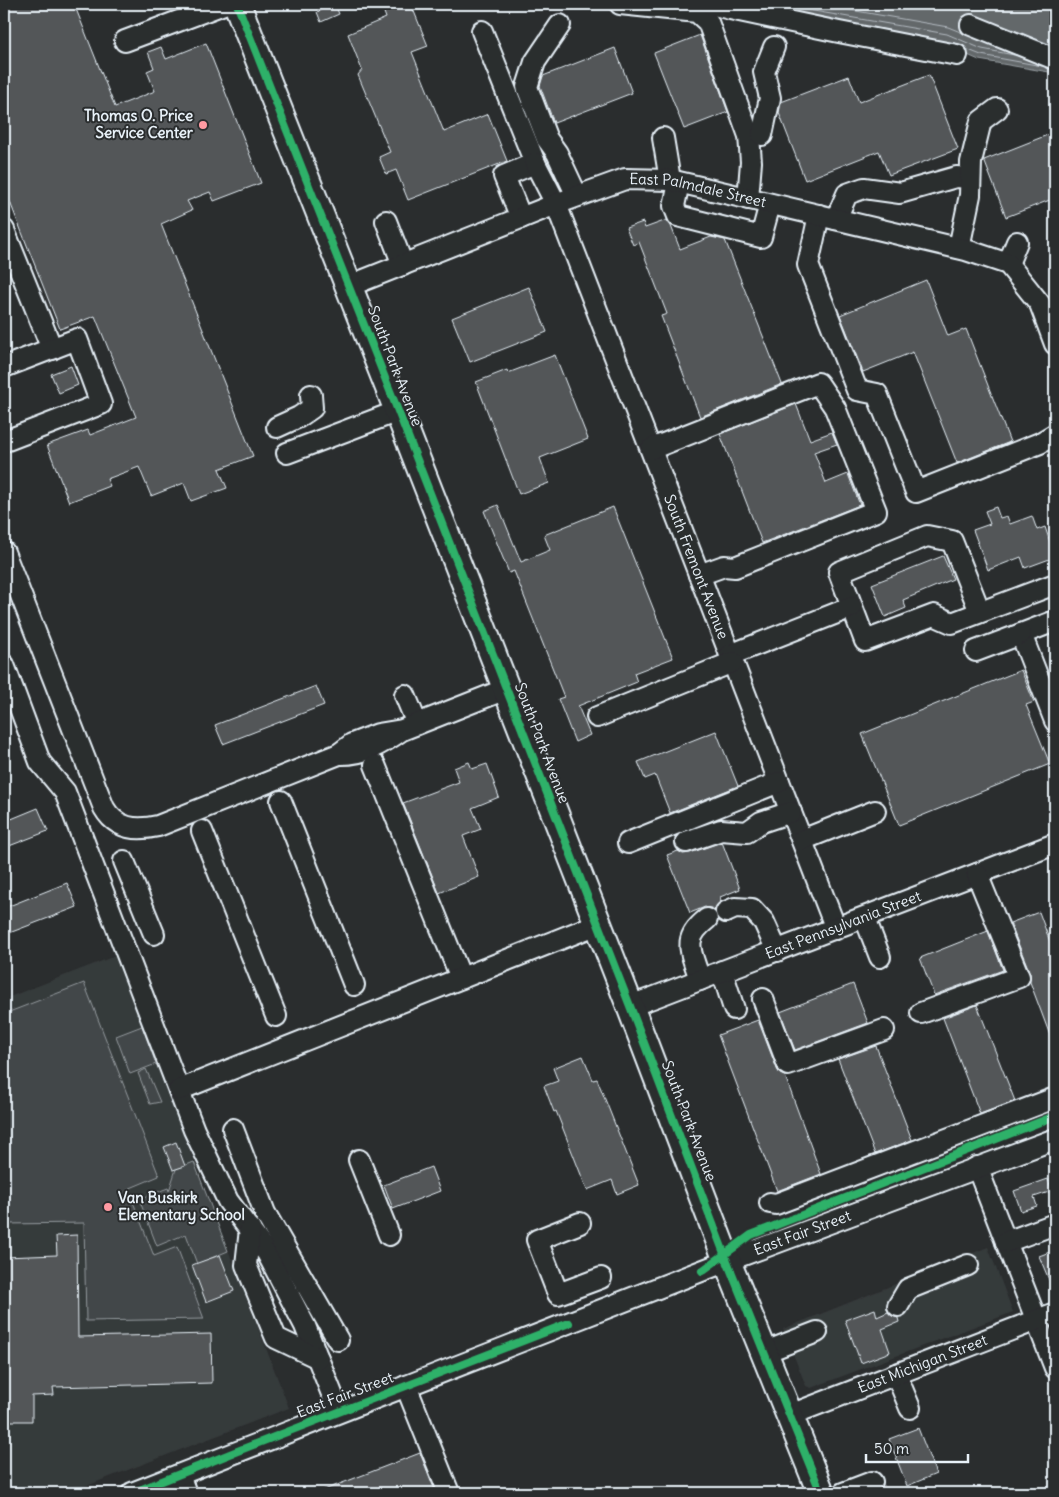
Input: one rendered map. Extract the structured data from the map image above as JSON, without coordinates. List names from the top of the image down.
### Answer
{
  "streets": {
    "main road": ["South Park Avenue"],
    "street": [
      "East Palmdale Street",
      "South Fremont Avenue",
      "East Pennsylvania Street",
      "East Fair Street",
      "East Michigan Street"
    ]
  },
  "crossings": [
    ["East Palmdale Street", "South Park Avenue"],
    ["East Palmdale Street", "South Fremont Avenue"],
    ["South Park Avenue", "East Pennsylvania Street"],
    ["South Park Avenue", "East Fair Street"],
    ["South Park Avenue", "East Michigan Street"],
    ["South Fremont Avenue", "East Pennsylvania Street"]
  ],
  "places": ["Thomas O. Price Service Center", "Van Buskirk Elementary School"],
  "scale_bar": "50 m"
}
